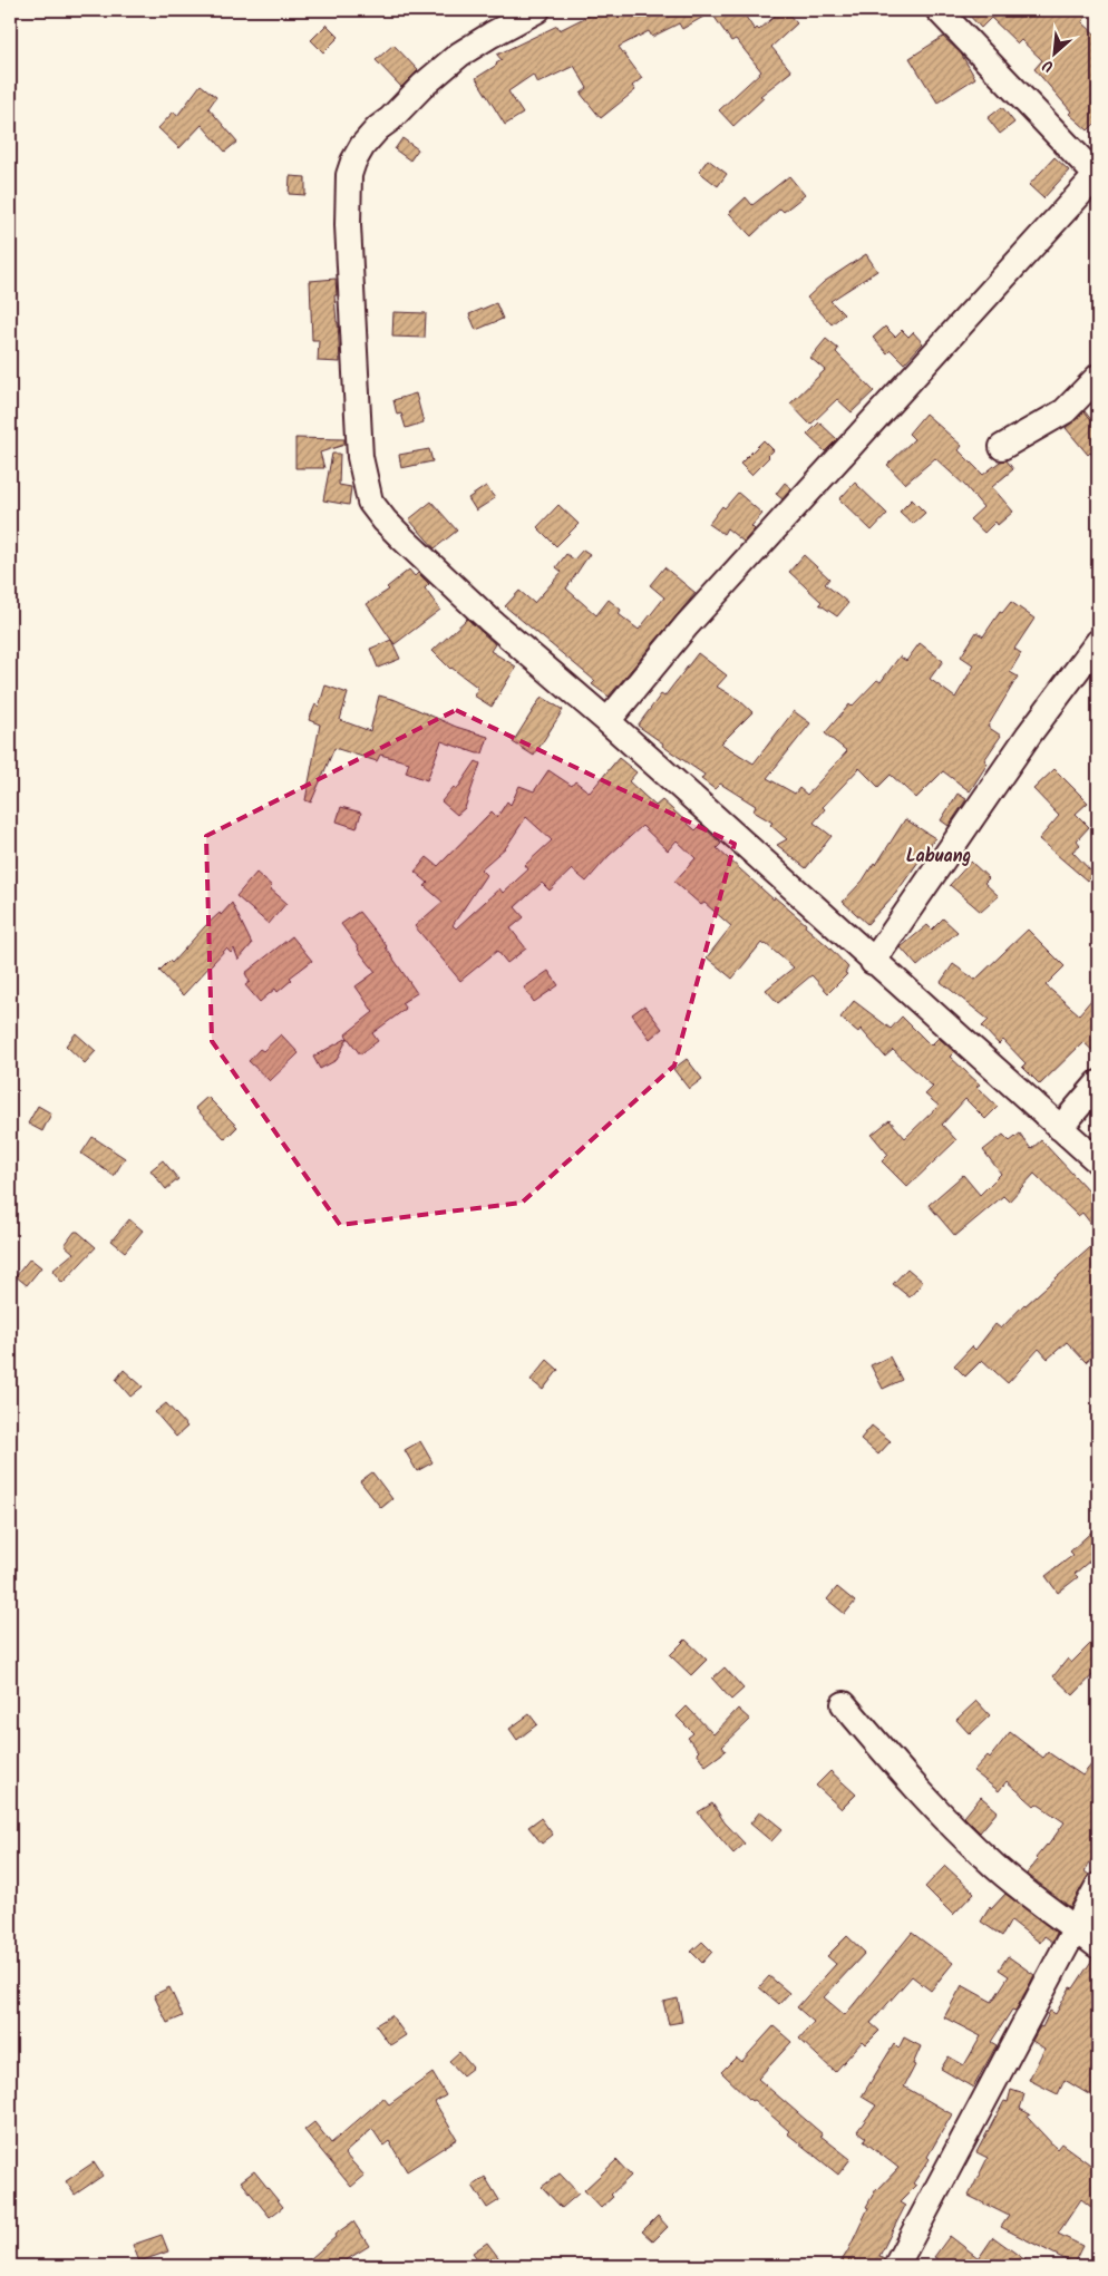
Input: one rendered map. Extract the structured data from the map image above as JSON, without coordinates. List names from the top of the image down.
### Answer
{
  "districts": ["Labuang"],
  "north": "bottom left"
}
